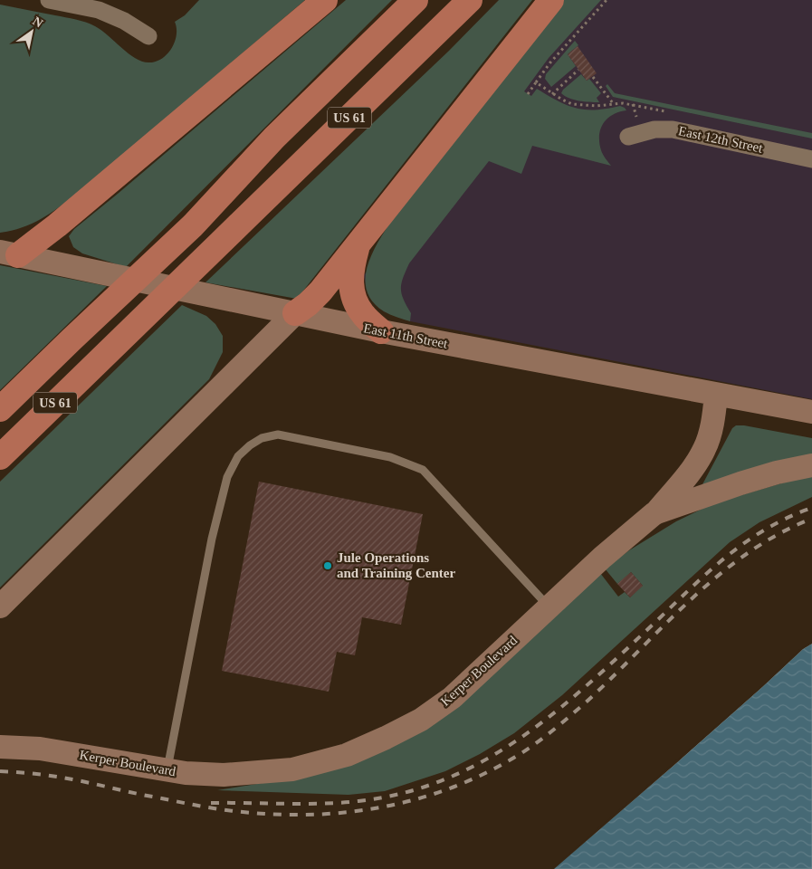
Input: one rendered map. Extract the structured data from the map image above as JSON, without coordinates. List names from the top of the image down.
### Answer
{
  "streets": {
    "highway": ["US 61"],
    "main road": ["East 11th Street", "Kerper Boulevard"],
    "street": ["East 12th Street"]
  },
  "places": ["Jule Operations and Training Center"],
  "north": "top right"
}
